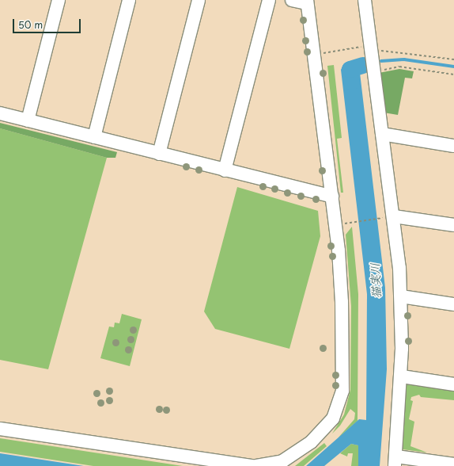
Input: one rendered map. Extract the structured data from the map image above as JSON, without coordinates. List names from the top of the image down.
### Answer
{
  "water": ["猫実川"],
  "scale_bar": "50 m"
}
